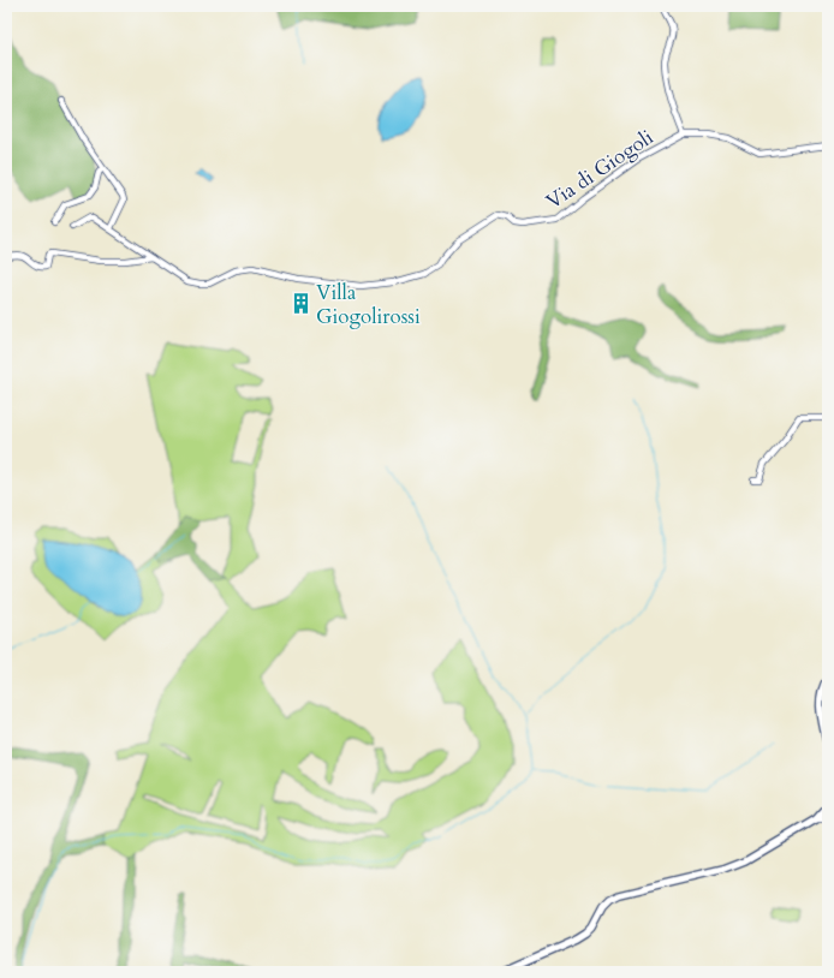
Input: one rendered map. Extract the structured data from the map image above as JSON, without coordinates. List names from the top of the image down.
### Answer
{
  "streets": {
    "street": ["Via di Giogoli"]
  },
  "places": {
    "building": ["Villa Giogolirossi"]
  }
}
